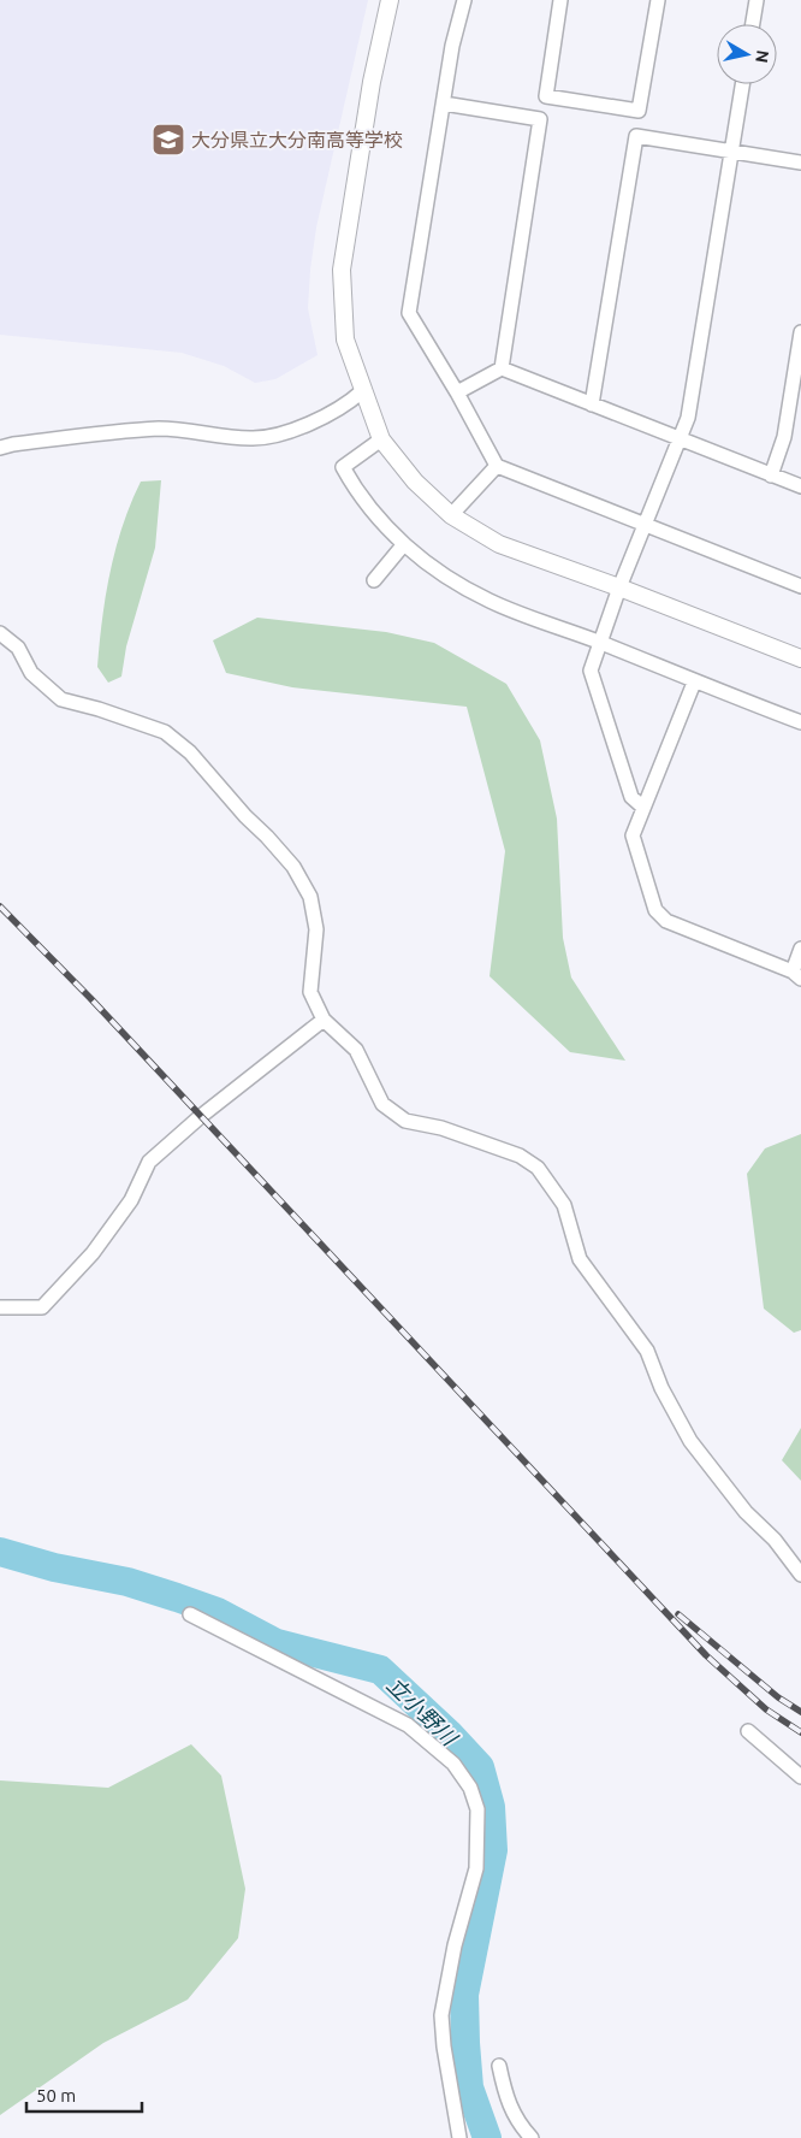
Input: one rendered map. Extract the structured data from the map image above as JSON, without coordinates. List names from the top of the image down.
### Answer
{
  "water": ["立小野川"],
  "places": {
    "school or university": ["大分県立大分南高等学校"]
  },
  "scale_bar": "50 m",
  "north": "right"
}
